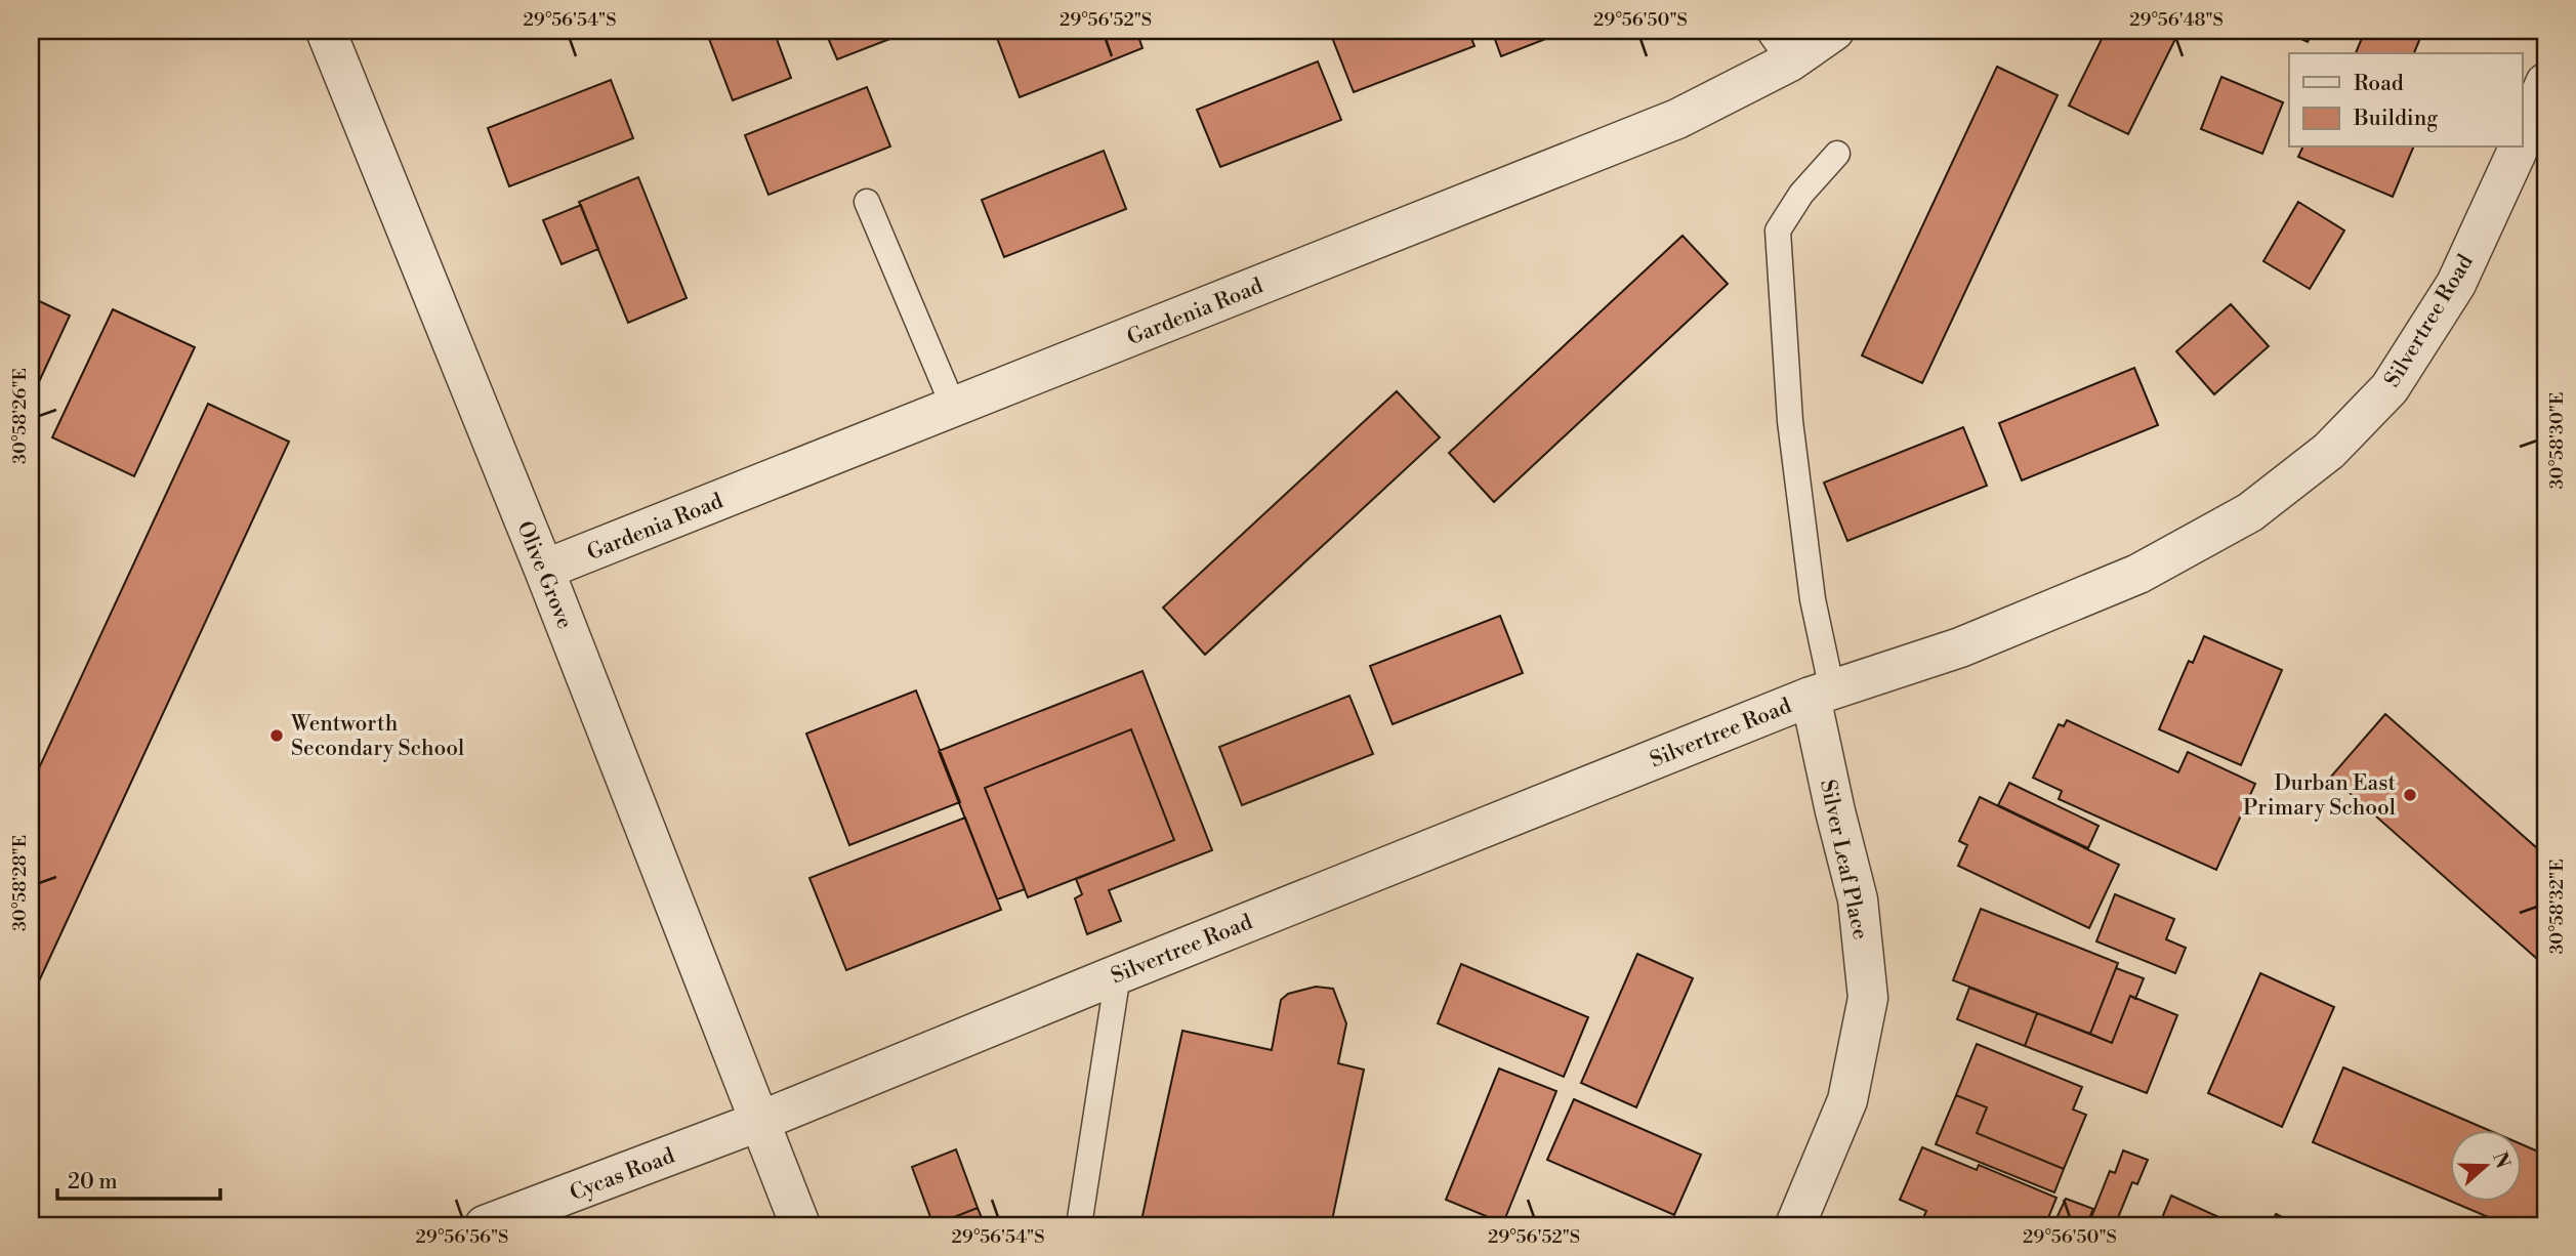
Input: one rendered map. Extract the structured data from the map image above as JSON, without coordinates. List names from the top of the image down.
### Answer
{
  "streets": {
    "street": [
      "Gardenia Road",
      "Silvertree Road",
      "Olive Grove",
      "Silver Leaf Place",
      "Cycas Road"
    ]
  },
  "crossings": [
    ["Gardenia Road", "Olive Grove"],
    ["Silvertree Road", "Olive Grove"],
    ["Silvertree Road", "Silver Leaf Place"],
    ["Silvertree Road", "Cycas Road"],
    ["Olive Grove", "Cycas Road"]
  ],
  "places": ["Wentworth Secondary School", "Durban East Primary School"],
  "legend": ["Road", "Building"],
  "scale_bar": "20 m",
  "north": "right",
  "coordinates": [
    "29°56'54\"S",
    "29°56'52\"S",
    "29°56'50\"S",
    "29°56'48\"S",
    "30°58'26\"E",
    "30°58'30\"E",
    "30°58'28\"E",
    "30°58'32\"E",
    "29°56'56\"S"
  ]
}
